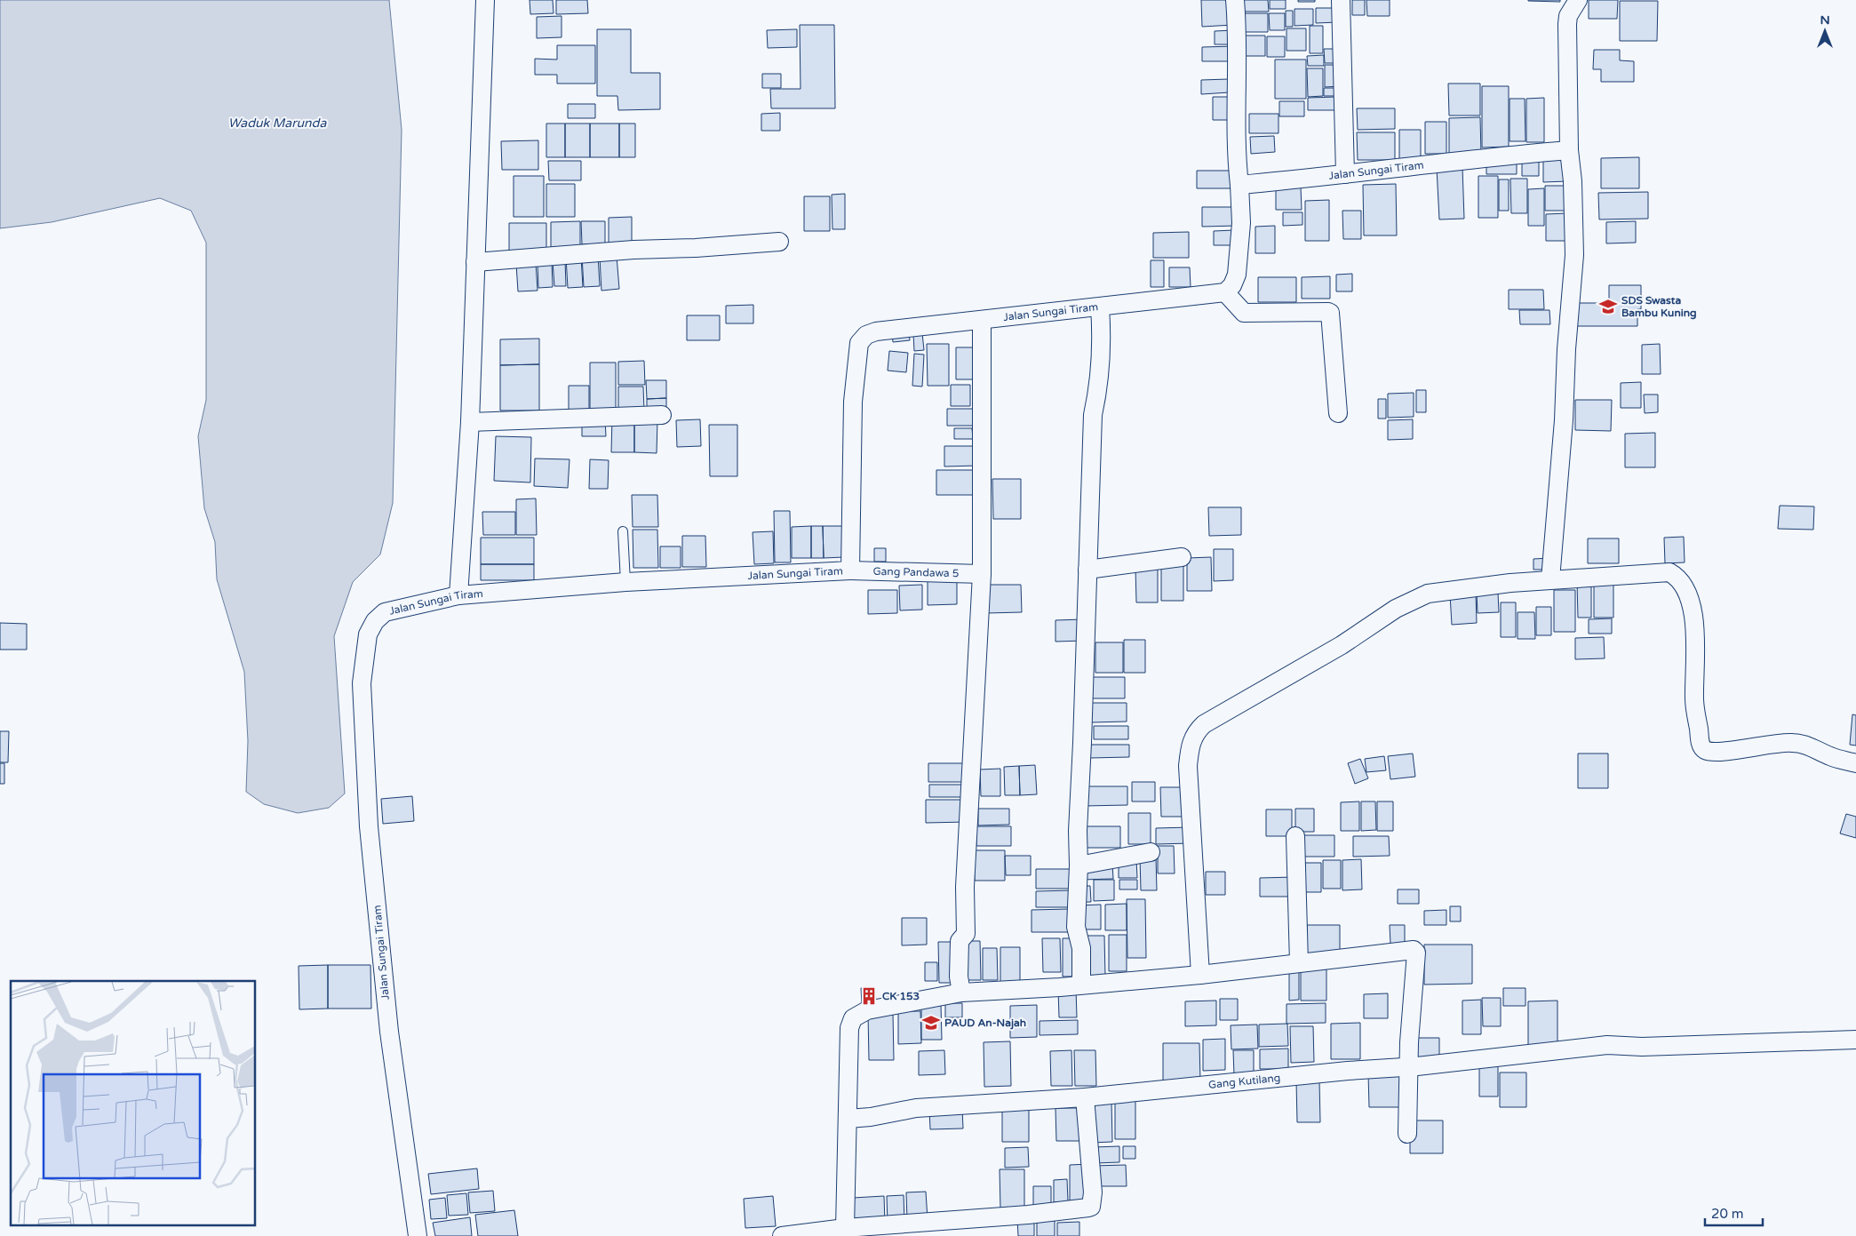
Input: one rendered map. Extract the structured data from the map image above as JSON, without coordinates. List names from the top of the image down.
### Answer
{
  "streets": {
    "street": ["Jalan Sungai Tiram", "Gang Pandawa 5", "Gang Kutilang"]
  },
  "crossings": [
    ["Jalan Sungai Tiram", "Gang Pandawa 5"]
  ],
  "water": ["Waduk Marunda"],
  "places": {
    "school or university": ["SDS Swasta Bambu Kuning", "PAUD An-Najah"],
    "building": ["CK 153"]
  },
  "scale_bar": "20 m",
  "north": "top"
}
